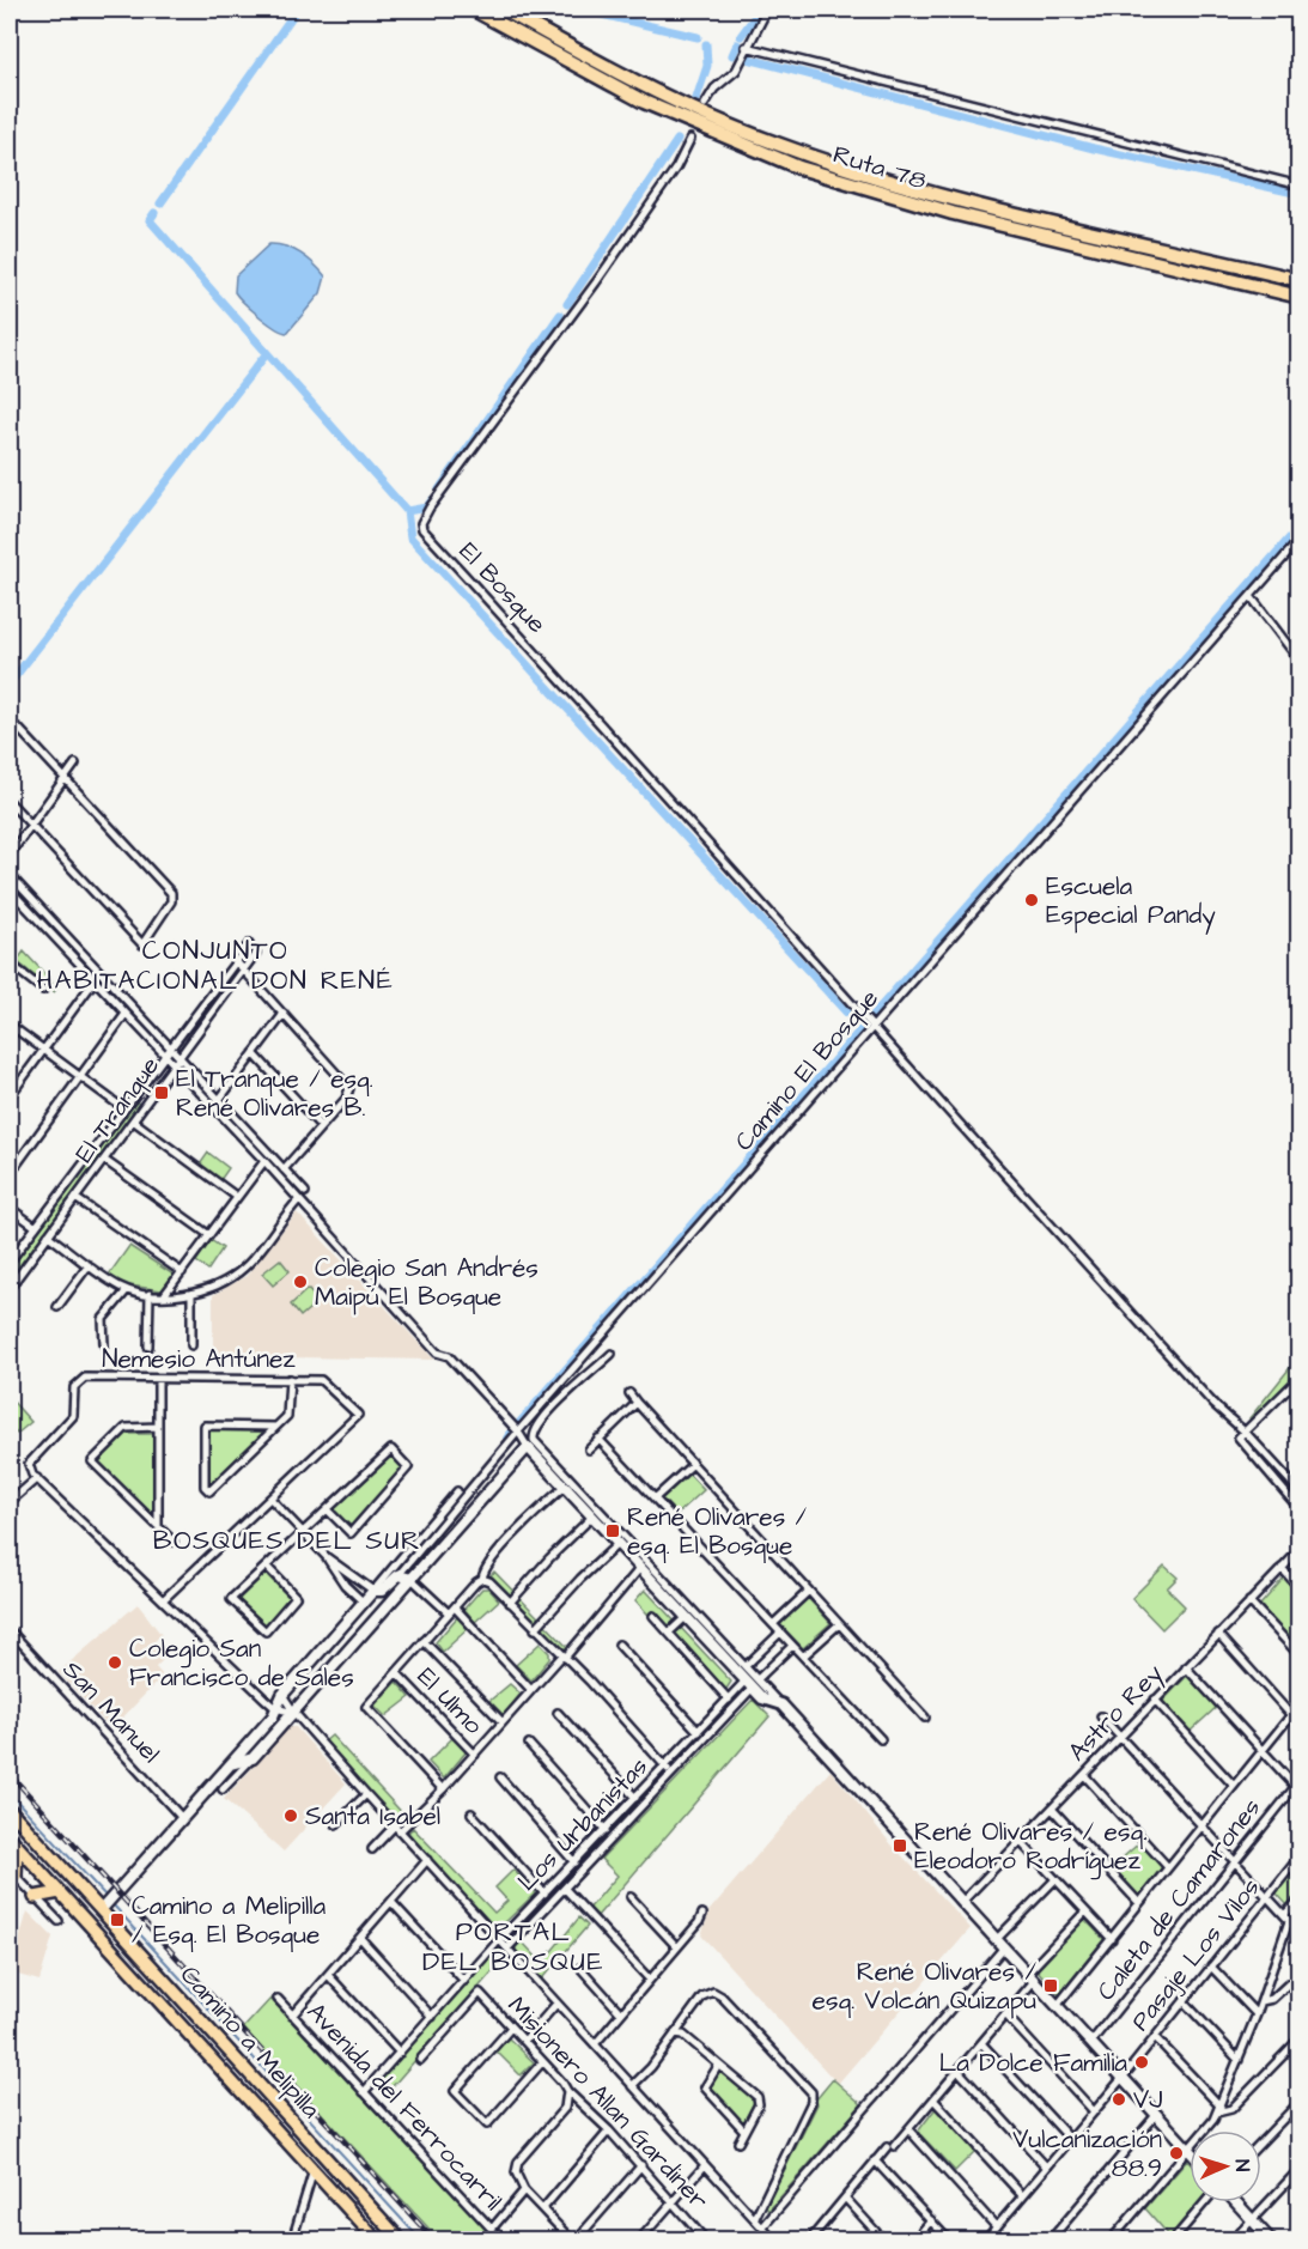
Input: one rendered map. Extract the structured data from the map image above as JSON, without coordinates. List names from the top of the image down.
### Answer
{
  "streets": {
    "highway": ["Ruta 78"],
    "main road": ["Camino a Melipilla"],
    "street": [
      "El Bosque",
      "Camino El Bosque",
      "El Tranque",
      "Nemesio Antúnez",
      "El Ulmo",
      "San Manuel",
      "Astro Rey",
      "Los Urbanistas",
      "Caleta de Camarones",
      "Pasaje Los Vilos",
      "Misionero Allan Gardiner",
      "Avenida del Ferrocarril"
    ]
  },
  "crossings": [
    ["El Bosque", "Camino El Bosque"],
    ["Camino El Bosque", "San Manuel"],
    ["Camino El Bosque", "Camino a Melipilla"],
    ["Los Urbanistas", "Avenida del Ferrocarril"]
  ],
  "districts": ["CONJUNTO HABITACIONAL DON RENÉ", "BOSQUES DEL SUR", "PORTAL DEL BOSQUE"],
  "places": {
    "other": [
      "Escuela Especial Pandy",
      "Colegio San Andrés Maipú El Bosque",
      "Colegio San Francisco de Sales",
      "Santa Isabel",
      "La Dolce Familia",
      "VJ",
      "Vulcanización 88.9"
    ],
    "transit": [
      "El Tranque / esq. René Olivares B.",
      "René Olivares / esq. El Bosque",
      "René Olivares / esq. Eleodoro Rodríguez",
      "Camino a Melipilla / Esq. El Bosque",
      "René Olivares / esq. Volcán Quizapu"
    ]
  },
  "north": "right"
}
